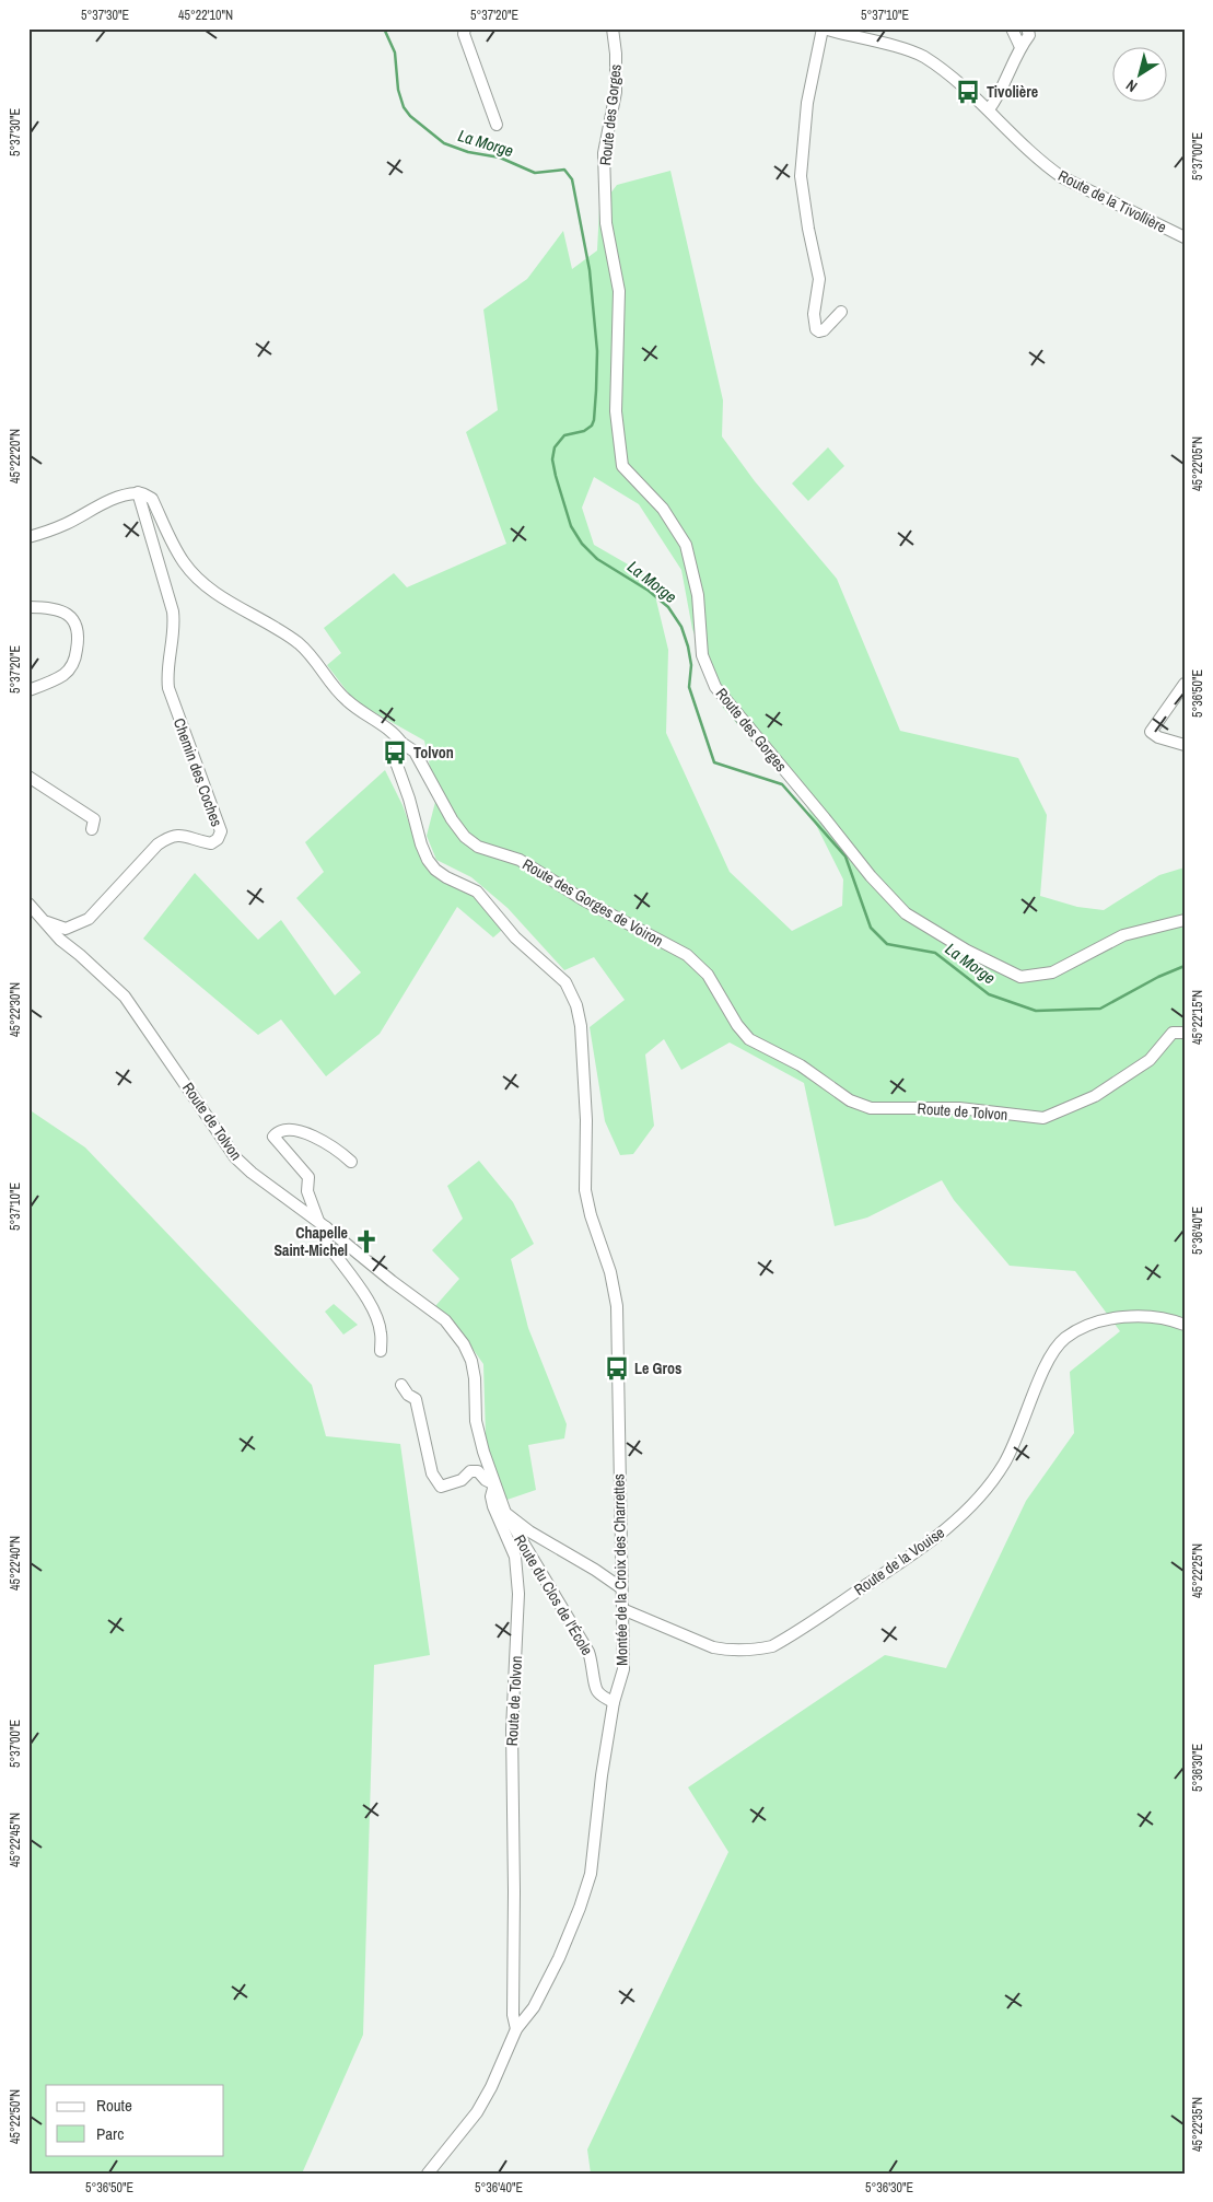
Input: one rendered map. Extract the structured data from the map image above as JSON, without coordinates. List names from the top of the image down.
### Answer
{
  "streets": {
    "street": [
      "Route des Gorges",
      "Route de la Tivollière",
      "Chemin des Coches",
      "Route des Gorges de Voiron",
      "Route de Tolvon",
      "Route de la Vouise",
      "Montée de la Croix des Charrettes",
      "Route du Clos de l'École"
    ]
  },
  "crossings": [
    ["Chemin des Coches", "Route des Gorges de Voiron"],
    ["Chemin des Coches", "Route de Tolvon"],
    ["Route des Gorges de Voiron", "Route de Tolvon"],
    ["Route des Gorges de Voiron", "Montée de la Croix des Charrettes"],
    ["Route de Tolvon", "Montée de la Croix des Charrettes"],
    ["Route de Tolvon", "Route du Clos de l'École"],
    ["Route de la Vouise", "Montée de la Croix des Charrettes"],
    ["Montée de la Croix des Charrettes", "Route du Clos de l'École"]
  ],
  "water": ["La Morge"],
  "places": {
    "bus stop": ["Tivolière", "Tolvon", "Le Gros"],
    "church": ["Chapelle Saint-Michel"]
  },
  "legend": ["Route", "Parc"],
  "north": "bottom left",
  "coordinates": [
    "5°37'30\"E",
    "45°22'10\"N",
    "5°37'20\"E",
    "5°37'10\"E",
    "5°37'00\"E",
    "45°22'20\"N",
    "45°22'05\"N",
    "5°36'50\"E",
    "45°22'30\"N",
    "45°22'15\"N",
    "5°36'40\"E",
    "45°22'40\"N",
    "45°22'25\"N",
    "5°36'30\"E",
    "45°22'45\"N",
    "45°22'50\"N",
    "45°22'35\"N"
  ]
}
